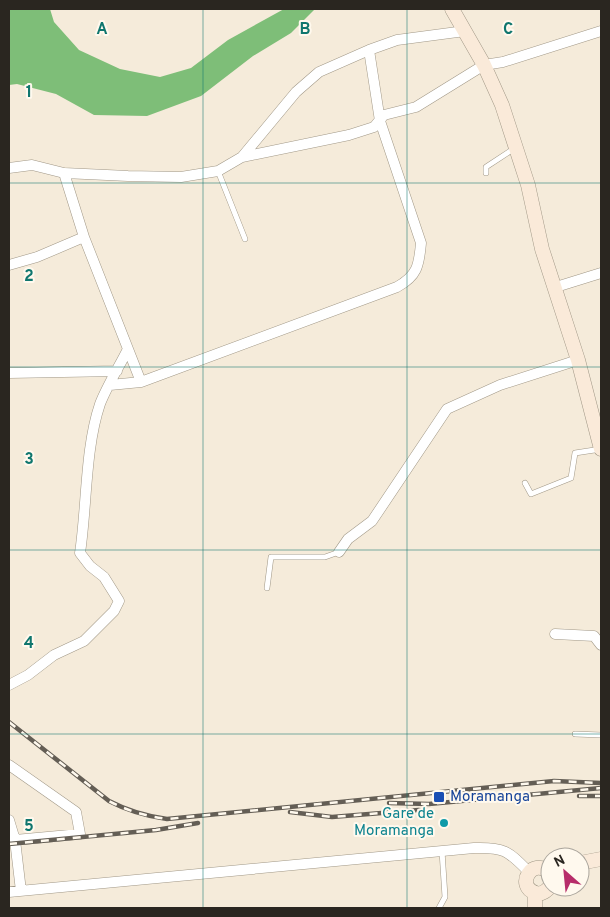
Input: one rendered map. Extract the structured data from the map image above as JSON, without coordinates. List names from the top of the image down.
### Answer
{
  "places": {
    "transit": ["Moramanga"],
    "other": ["Gare de Moramanga"]
  },
  "north": "top left",
  "grid": {
    "columns": ["A", "B", "C"],
    "rows": [
      "1",
      "2",
      "3",
      "4",
      "5"
    ]
  }
}
